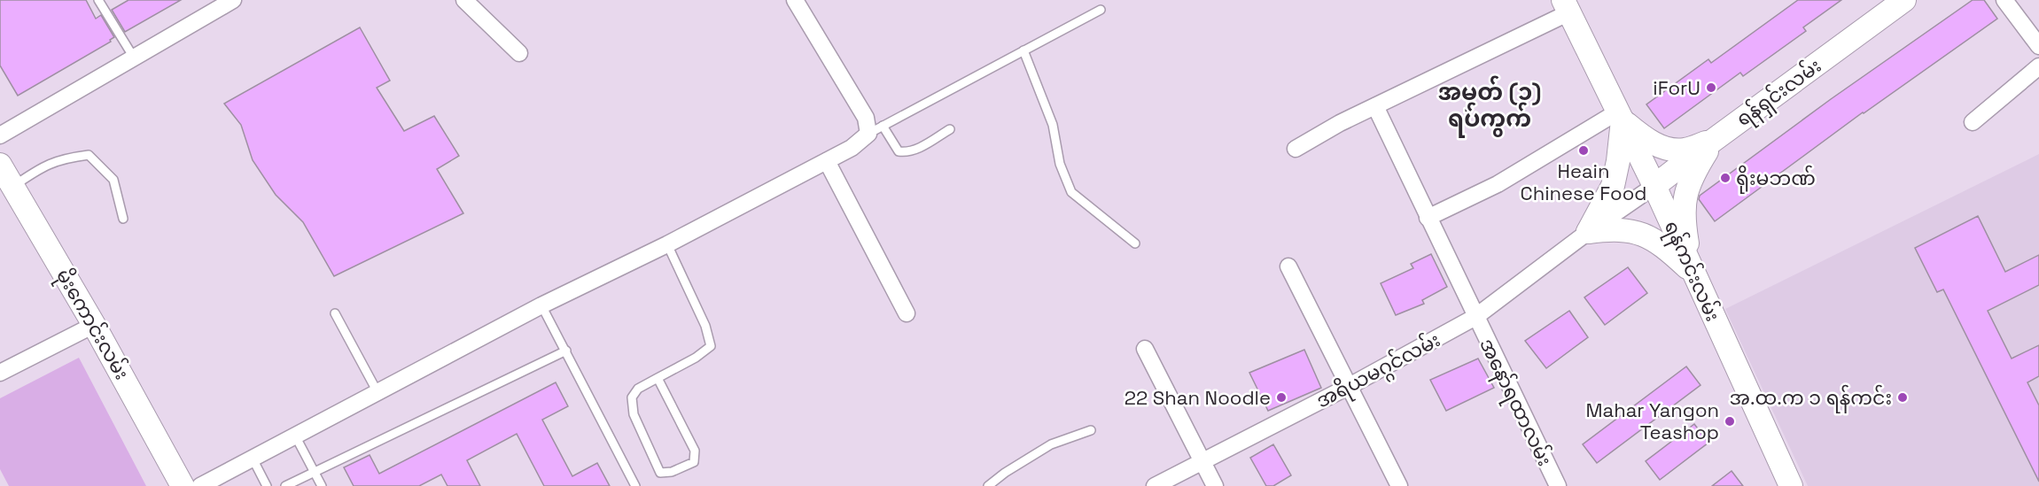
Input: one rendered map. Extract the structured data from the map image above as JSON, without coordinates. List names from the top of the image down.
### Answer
{
  "streets": {
    "main road": ["ရန်ရှင်းလမ်း", "ရန်ကင်းလမ်း", "မိုးကောင်းလမ်း"],
    "street": ["အရိယမဂ္ဂင်လမ်း", "အနော်ရထာလမ်း"]
  },
  "crossings": [
    ["ရန်ရှင်းလမ်း", "ရန်ကင်းလမ်း"],
    ["ရန်ရှင်းလမ်း", "အရိယမဂ္ဂင်လမ်း"],
    ["ရန်ကင်းလမ်း", "အရိယမဂ္ဂင်လမ်း"],
    ["အရိယမဂ္ဂင်လမ်း", "အနော်ရထာလမ်း"]
  ],
  "districts": ["အမှတ် (၁) ရပ်ကွက်"],
  "places": [
    "iForU",
    "Heain Chinese Food",
    "ရိုးမဘဏ်",
    "22 Shan Noodle",
    "အ.ထ.က ၁ ရန်ကင်း",
    "Mahar Yangon Teashop"
  ]
}
